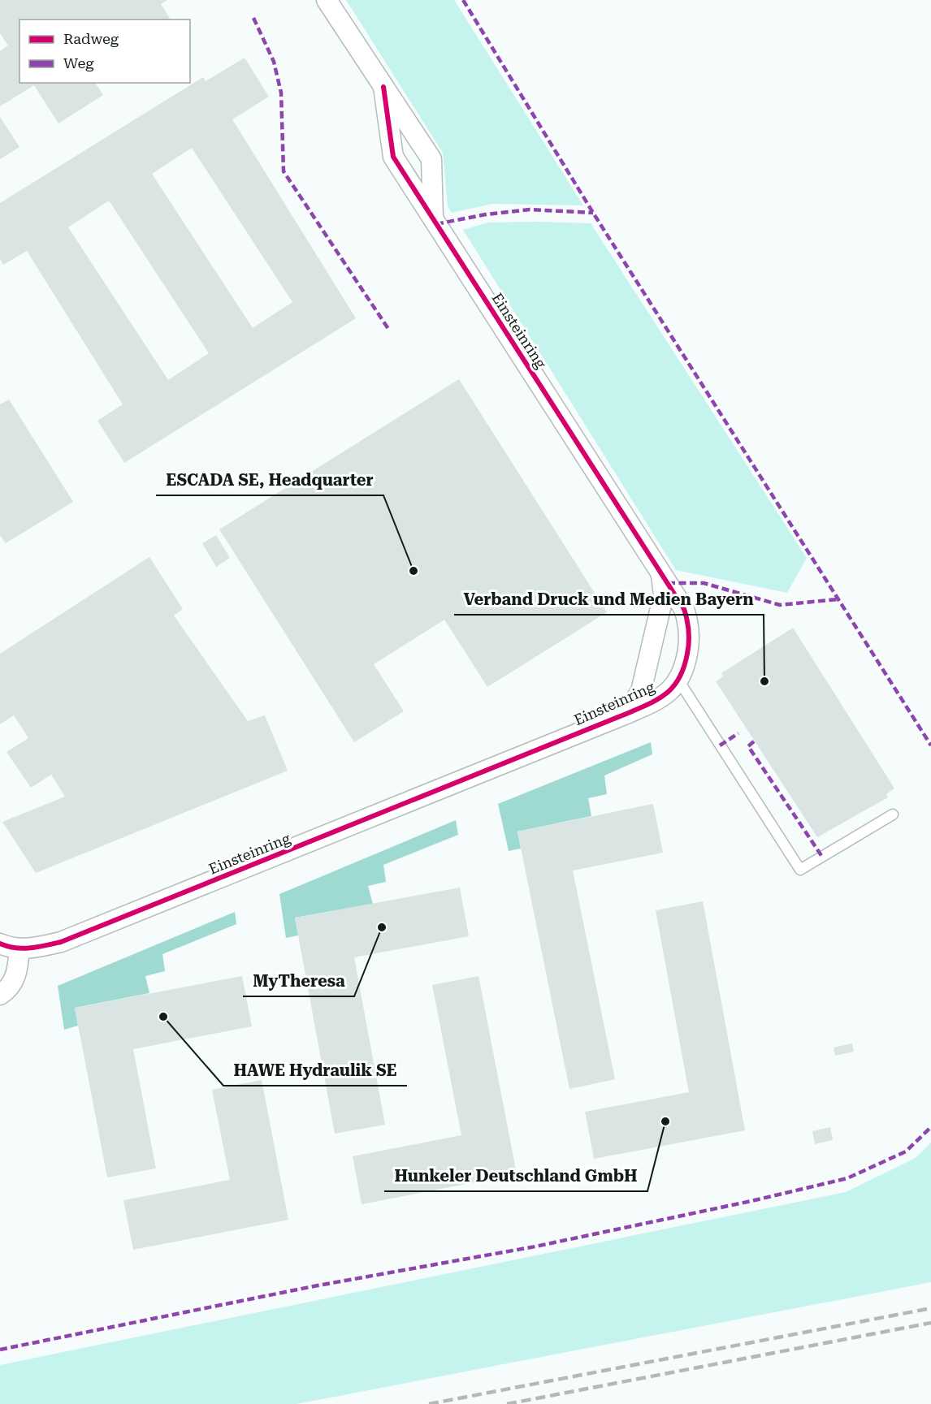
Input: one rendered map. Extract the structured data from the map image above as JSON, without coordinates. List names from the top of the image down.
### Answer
{
  "streets": {
    "street": ["Einsteinring"]
  },
  "places": [
    "ESCADA SE, Headquarter",
    "Verband Druck und Medien Bayern",
    "MyTheresa",
    "HAWE Hydraulik SE",
    "Hunkeler Deutschland GmbH"
  ],
  "legend": ["Radweg", "Weg"]
}
